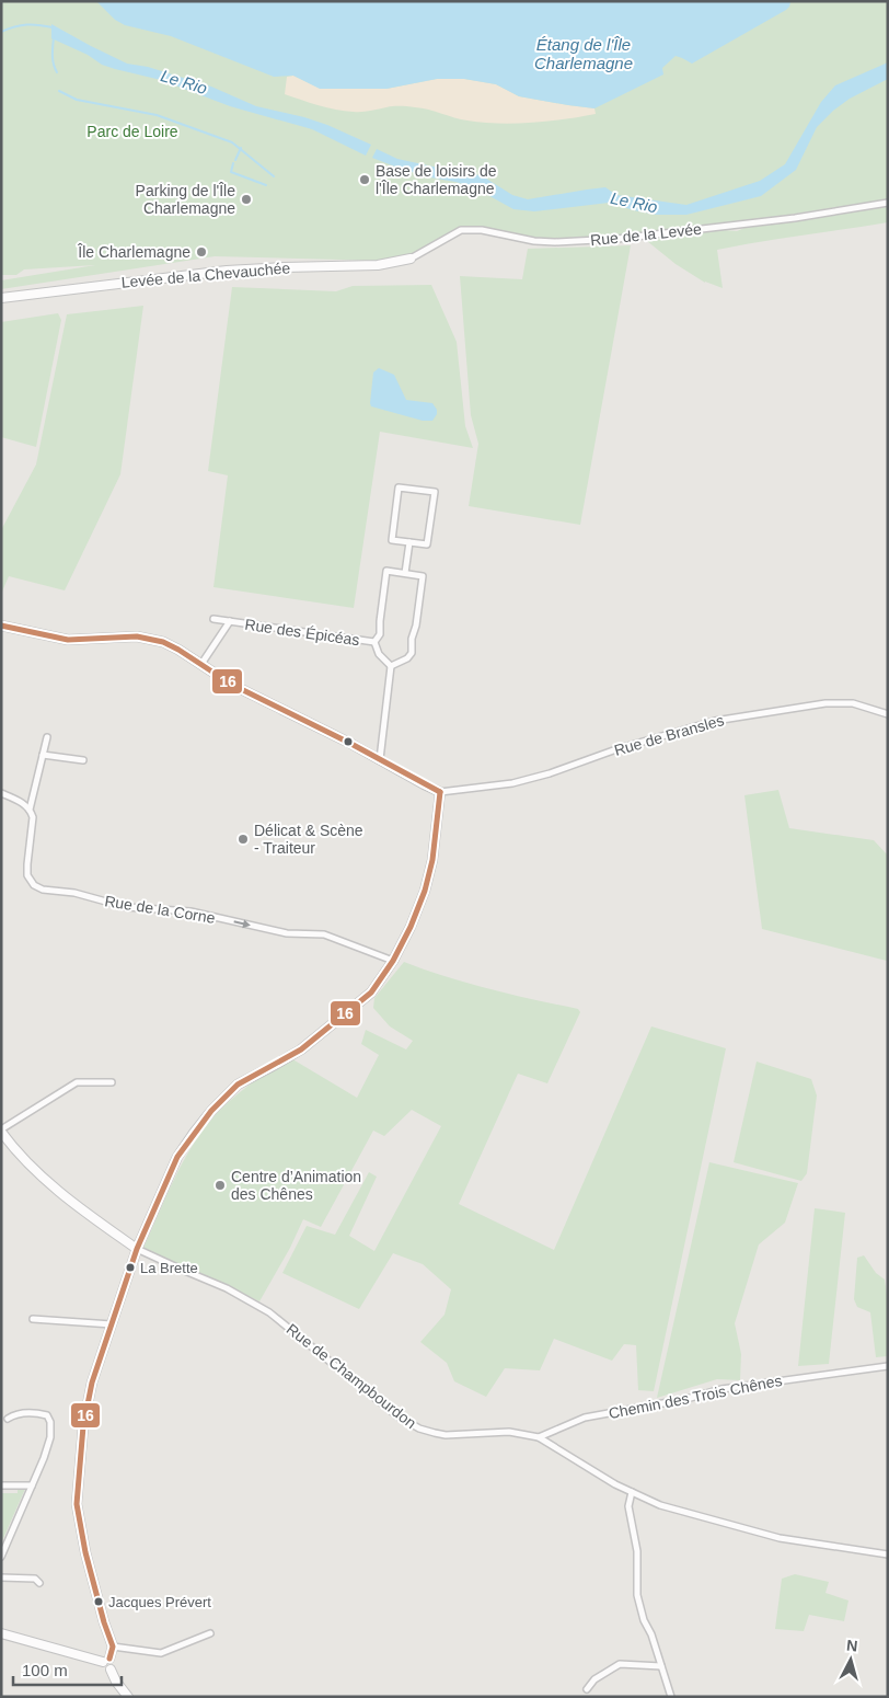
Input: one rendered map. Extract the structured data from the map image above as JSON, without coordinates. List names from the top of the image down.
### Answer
{
  "streets": {
    "street": [
      "Rue de la Levée",
      "Levée de la Chevauchée",
      "Rue des Épicéas",
      "Rue de Bransles",
      "Rue de la Corne",
      "Rue de Champbourdon",
      "Chemin des Trois Chênes"
    ]
  },
  "crossings": [
    ["Rue de la Levée", "Levée de la Chevauchée"],
    ["Rue de Champbourdon", "Chemin des Trois Chênes"]
  ],
  "one_way": ["Rue de la Corne"],
  "water": ["Étang de l'Île Charlemagne", "Le Rio"],
  "parks": ["Parc de Loire"],
  "places": [
    "Base de loisirs de l'Île Charlemagne",
    "Parking de l'Île Charlemagne",
    "Île Charlemagne",
    "Délicat & Scène - Traiteur",
    "Centre d’Animation des Chênes",
    "La Brette",
    "Jacques Prévert"
  ],
  "lines": ["transit line 16"],
  "scale_bar": "100 m",
  "north": "top"
}
